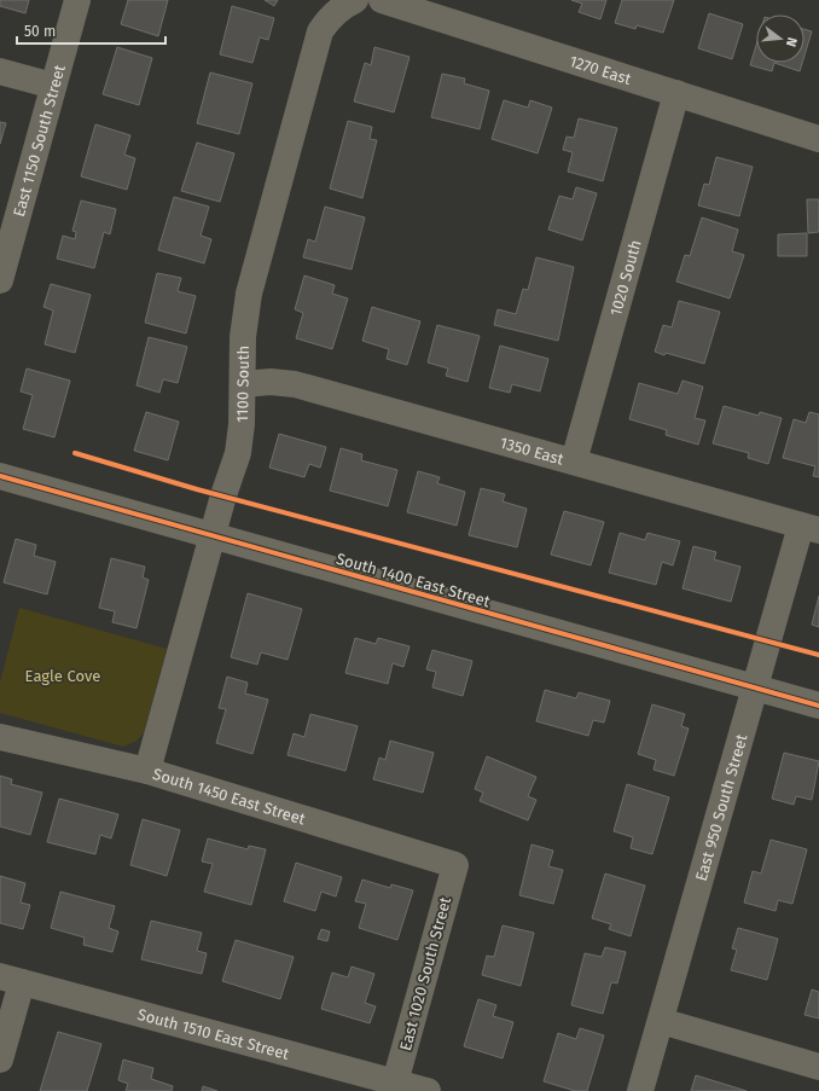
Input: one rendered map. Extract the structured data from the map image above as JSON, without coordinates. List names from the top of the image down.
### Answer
{
  "streets": {
    "street": [
      "1270 East",
      "East 1150 South Street",
      "1020 South",
      "1100 South",
      "1350 East",
      "South 1400 East Street",
      "South 1450 East Street",
      "East 950 South Street",
      "East 1020 South Street",
      "South 1510 East Street"
    ]
  },
  "crossings": [
    ["1270 East", "1020 South"],
    ["1020 South", "1350 East"],
    ["1100 South", "1350 East"],
    ["1100 South", "South 1400 East Street"],
    ["1100 South", "South 1450 East Street"],
    ["1350 East", "East 950 South Street"],
    ["South 1400 East Street", "East 950 South Street"],
    ["South 1450 East Street", "East 1020 South Street"],
    ["East 1020 South Street", "South 1510 East Street"]
  ],
  "parks": ["Eagle Cove"],
  "scale_bar": "50 m",
  "north": "right"
}
